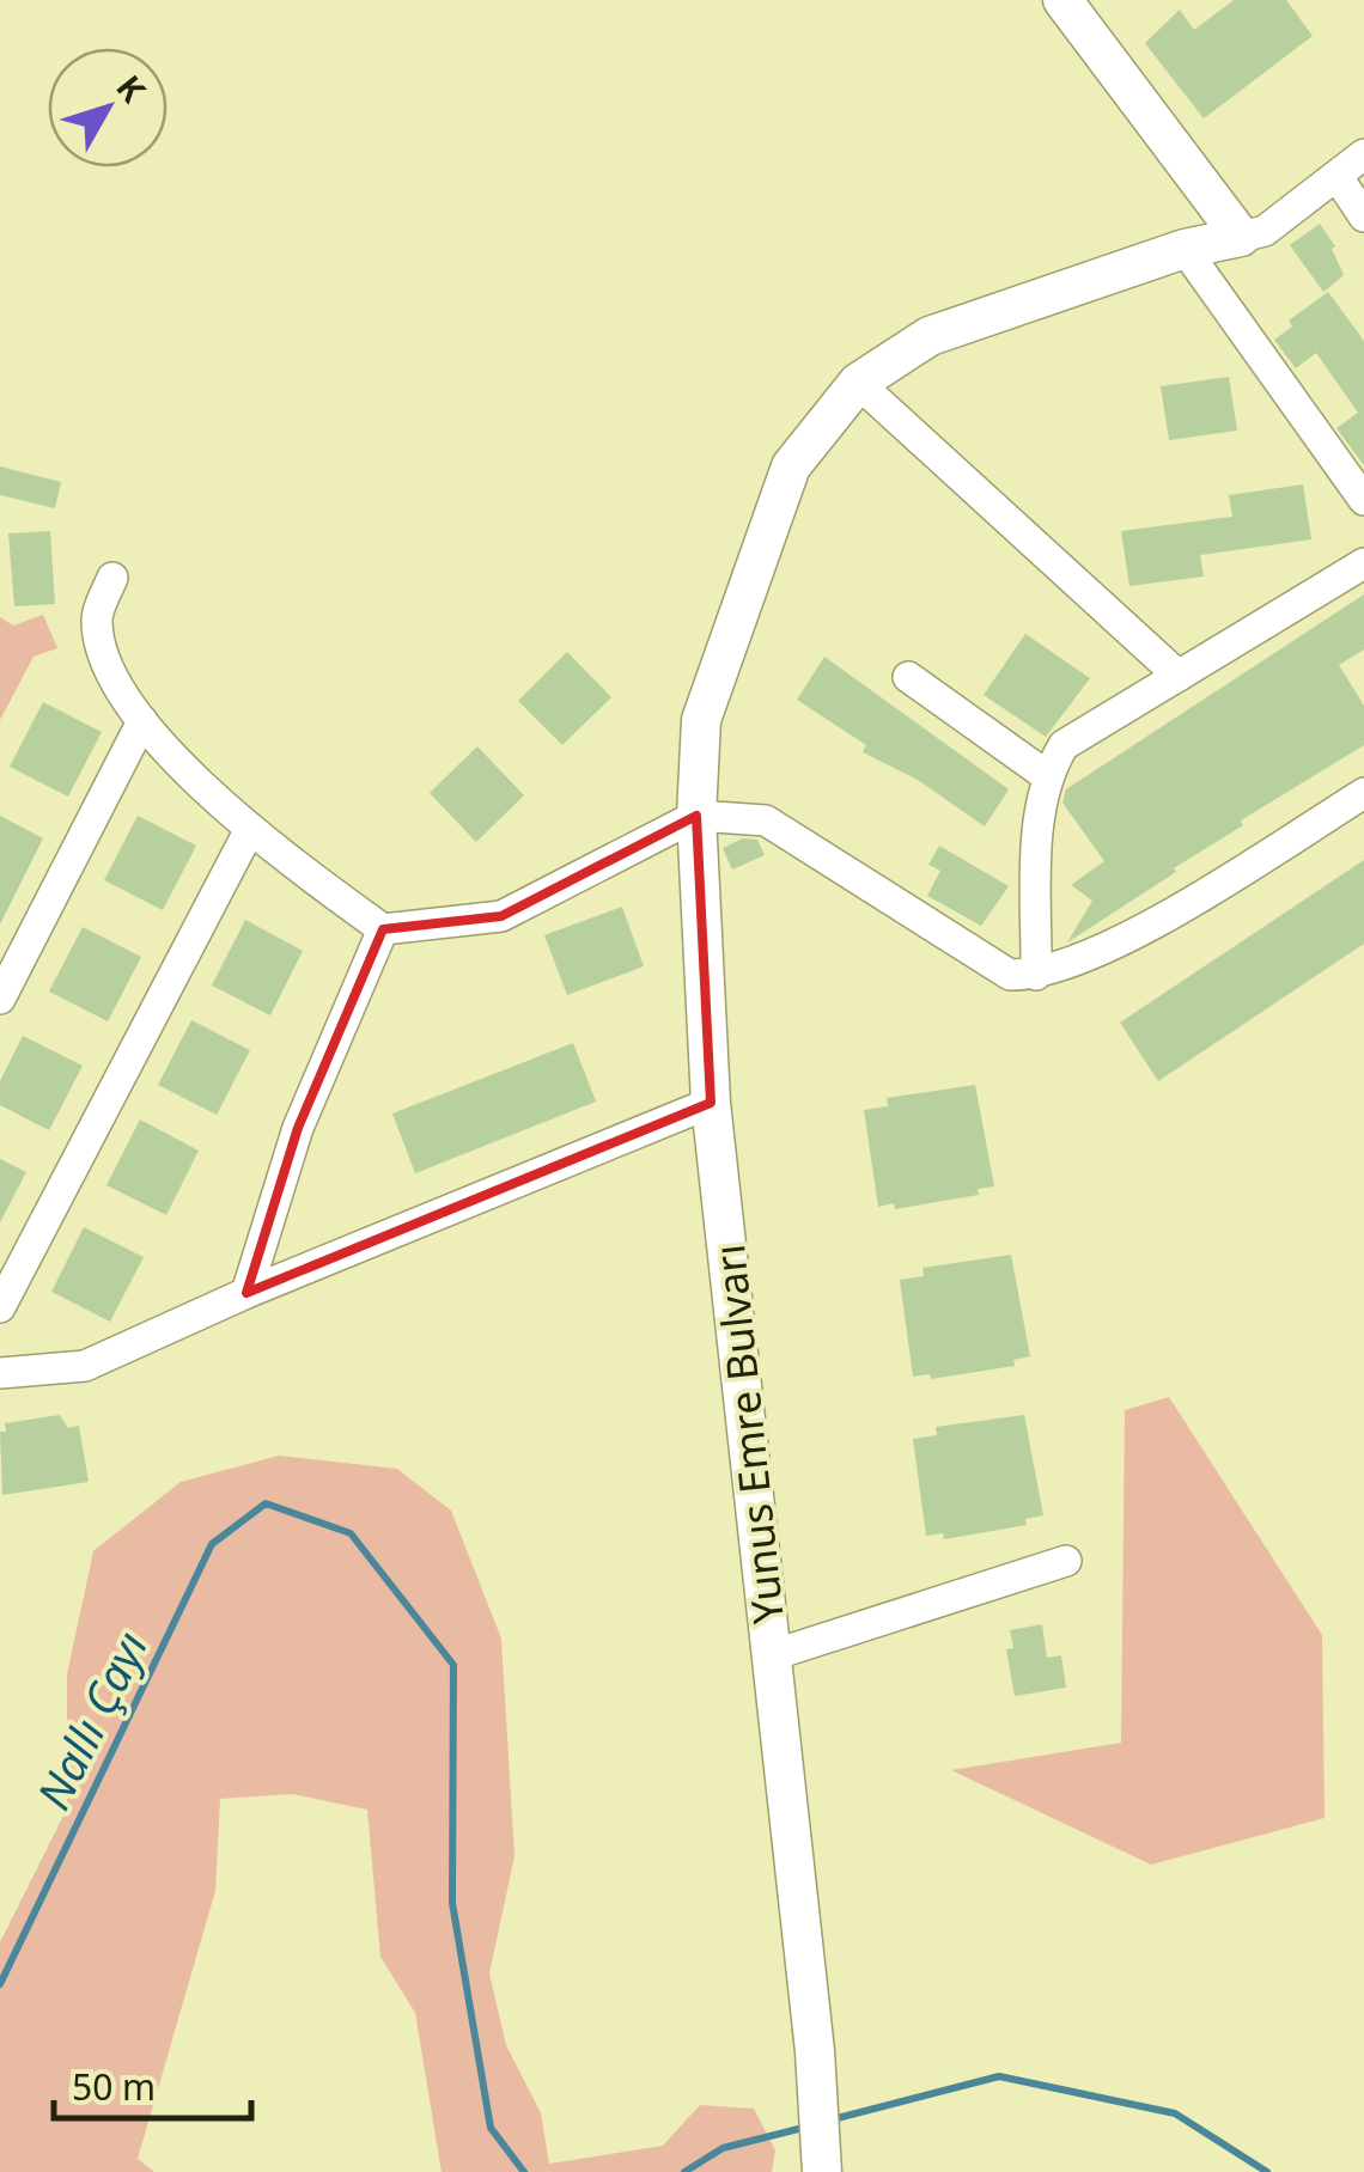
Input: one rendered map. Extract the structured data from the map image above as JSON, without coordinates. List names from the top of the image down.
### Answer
{
  "streets": {
    "street": ["Yunus Emre Bulvarı"]
  },
  "water": ["Nallı Çayı"],
  "scale_bar": "50 m",
  "north": "top right"
}
